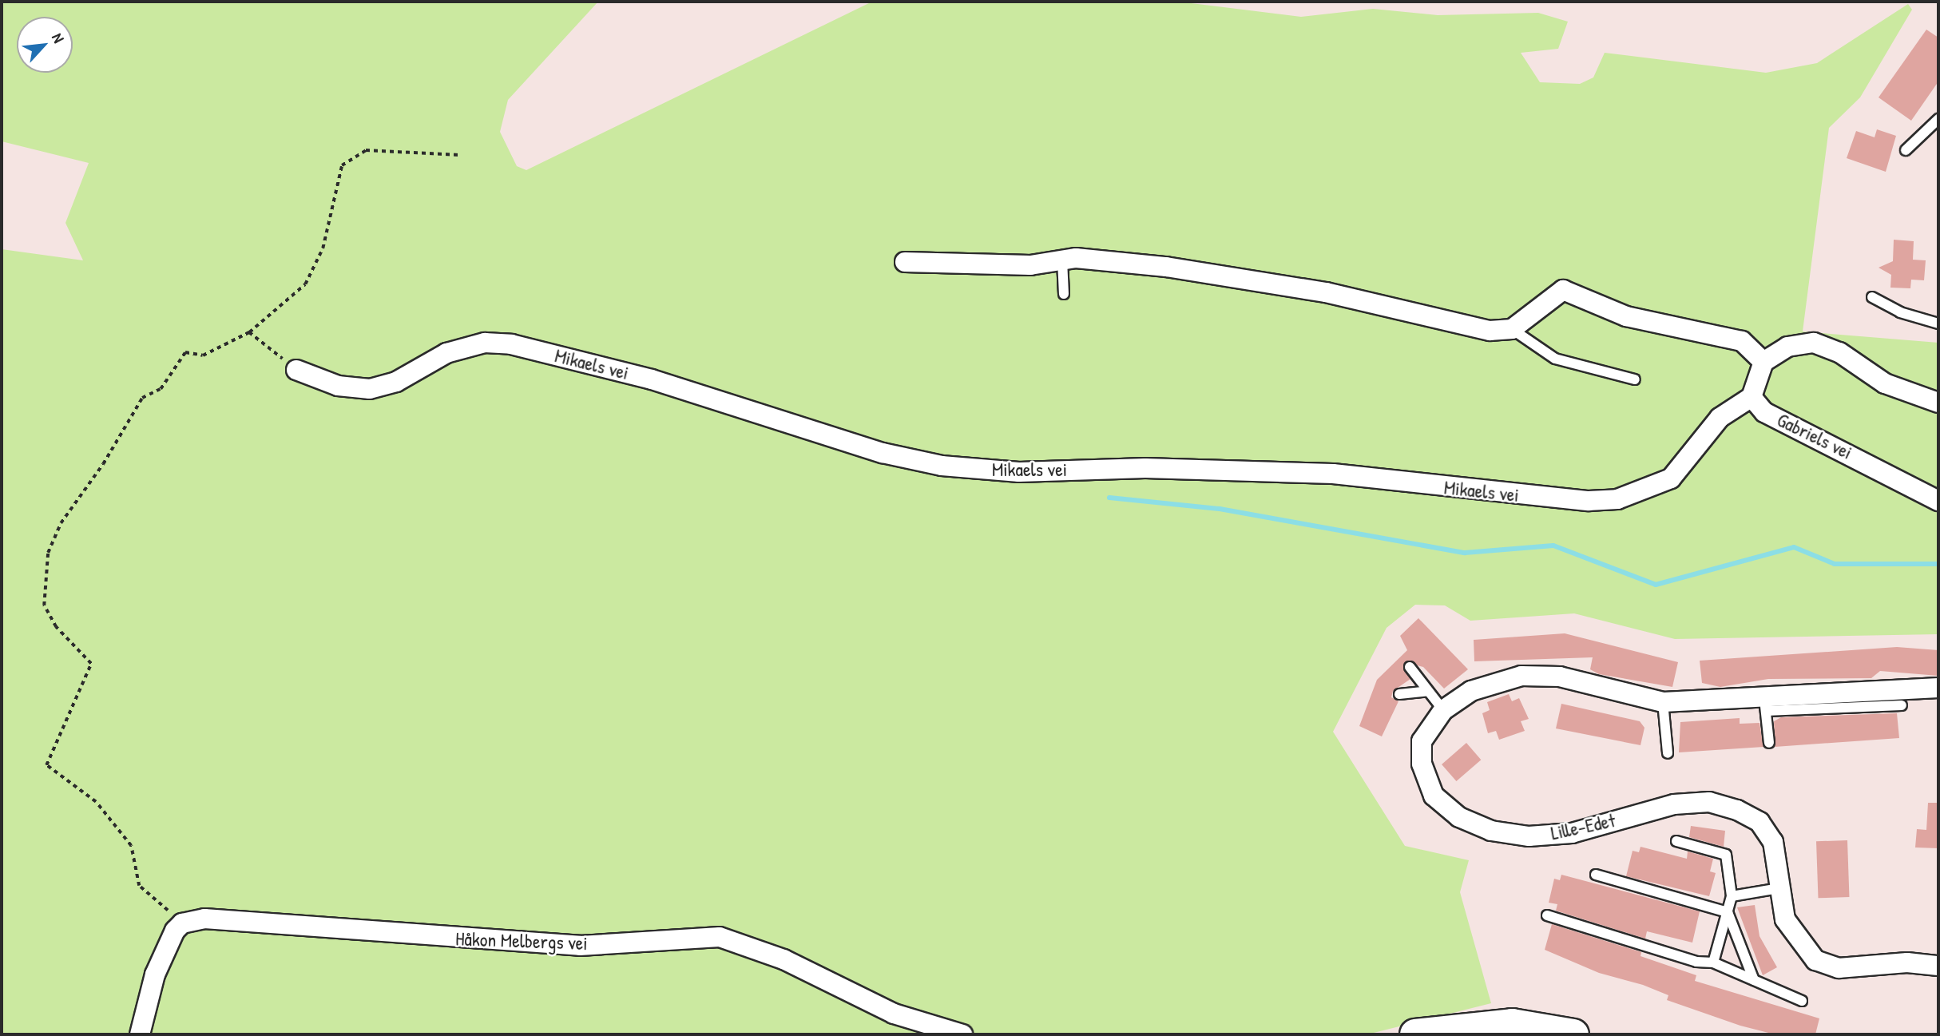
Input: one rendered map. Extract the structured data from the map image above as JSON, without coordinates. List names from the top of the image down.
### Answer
{
  "streets": {
    "street": [
      "Mikaels vei",
      "Gabriels vei",
      "Lille-Edet",
      "Håkon Melbergs vei"
    ]
  },
  "crossings": [
    ["Mikaels vei", "Gabriels vei"]
  ],
  "north": "top right"
}
